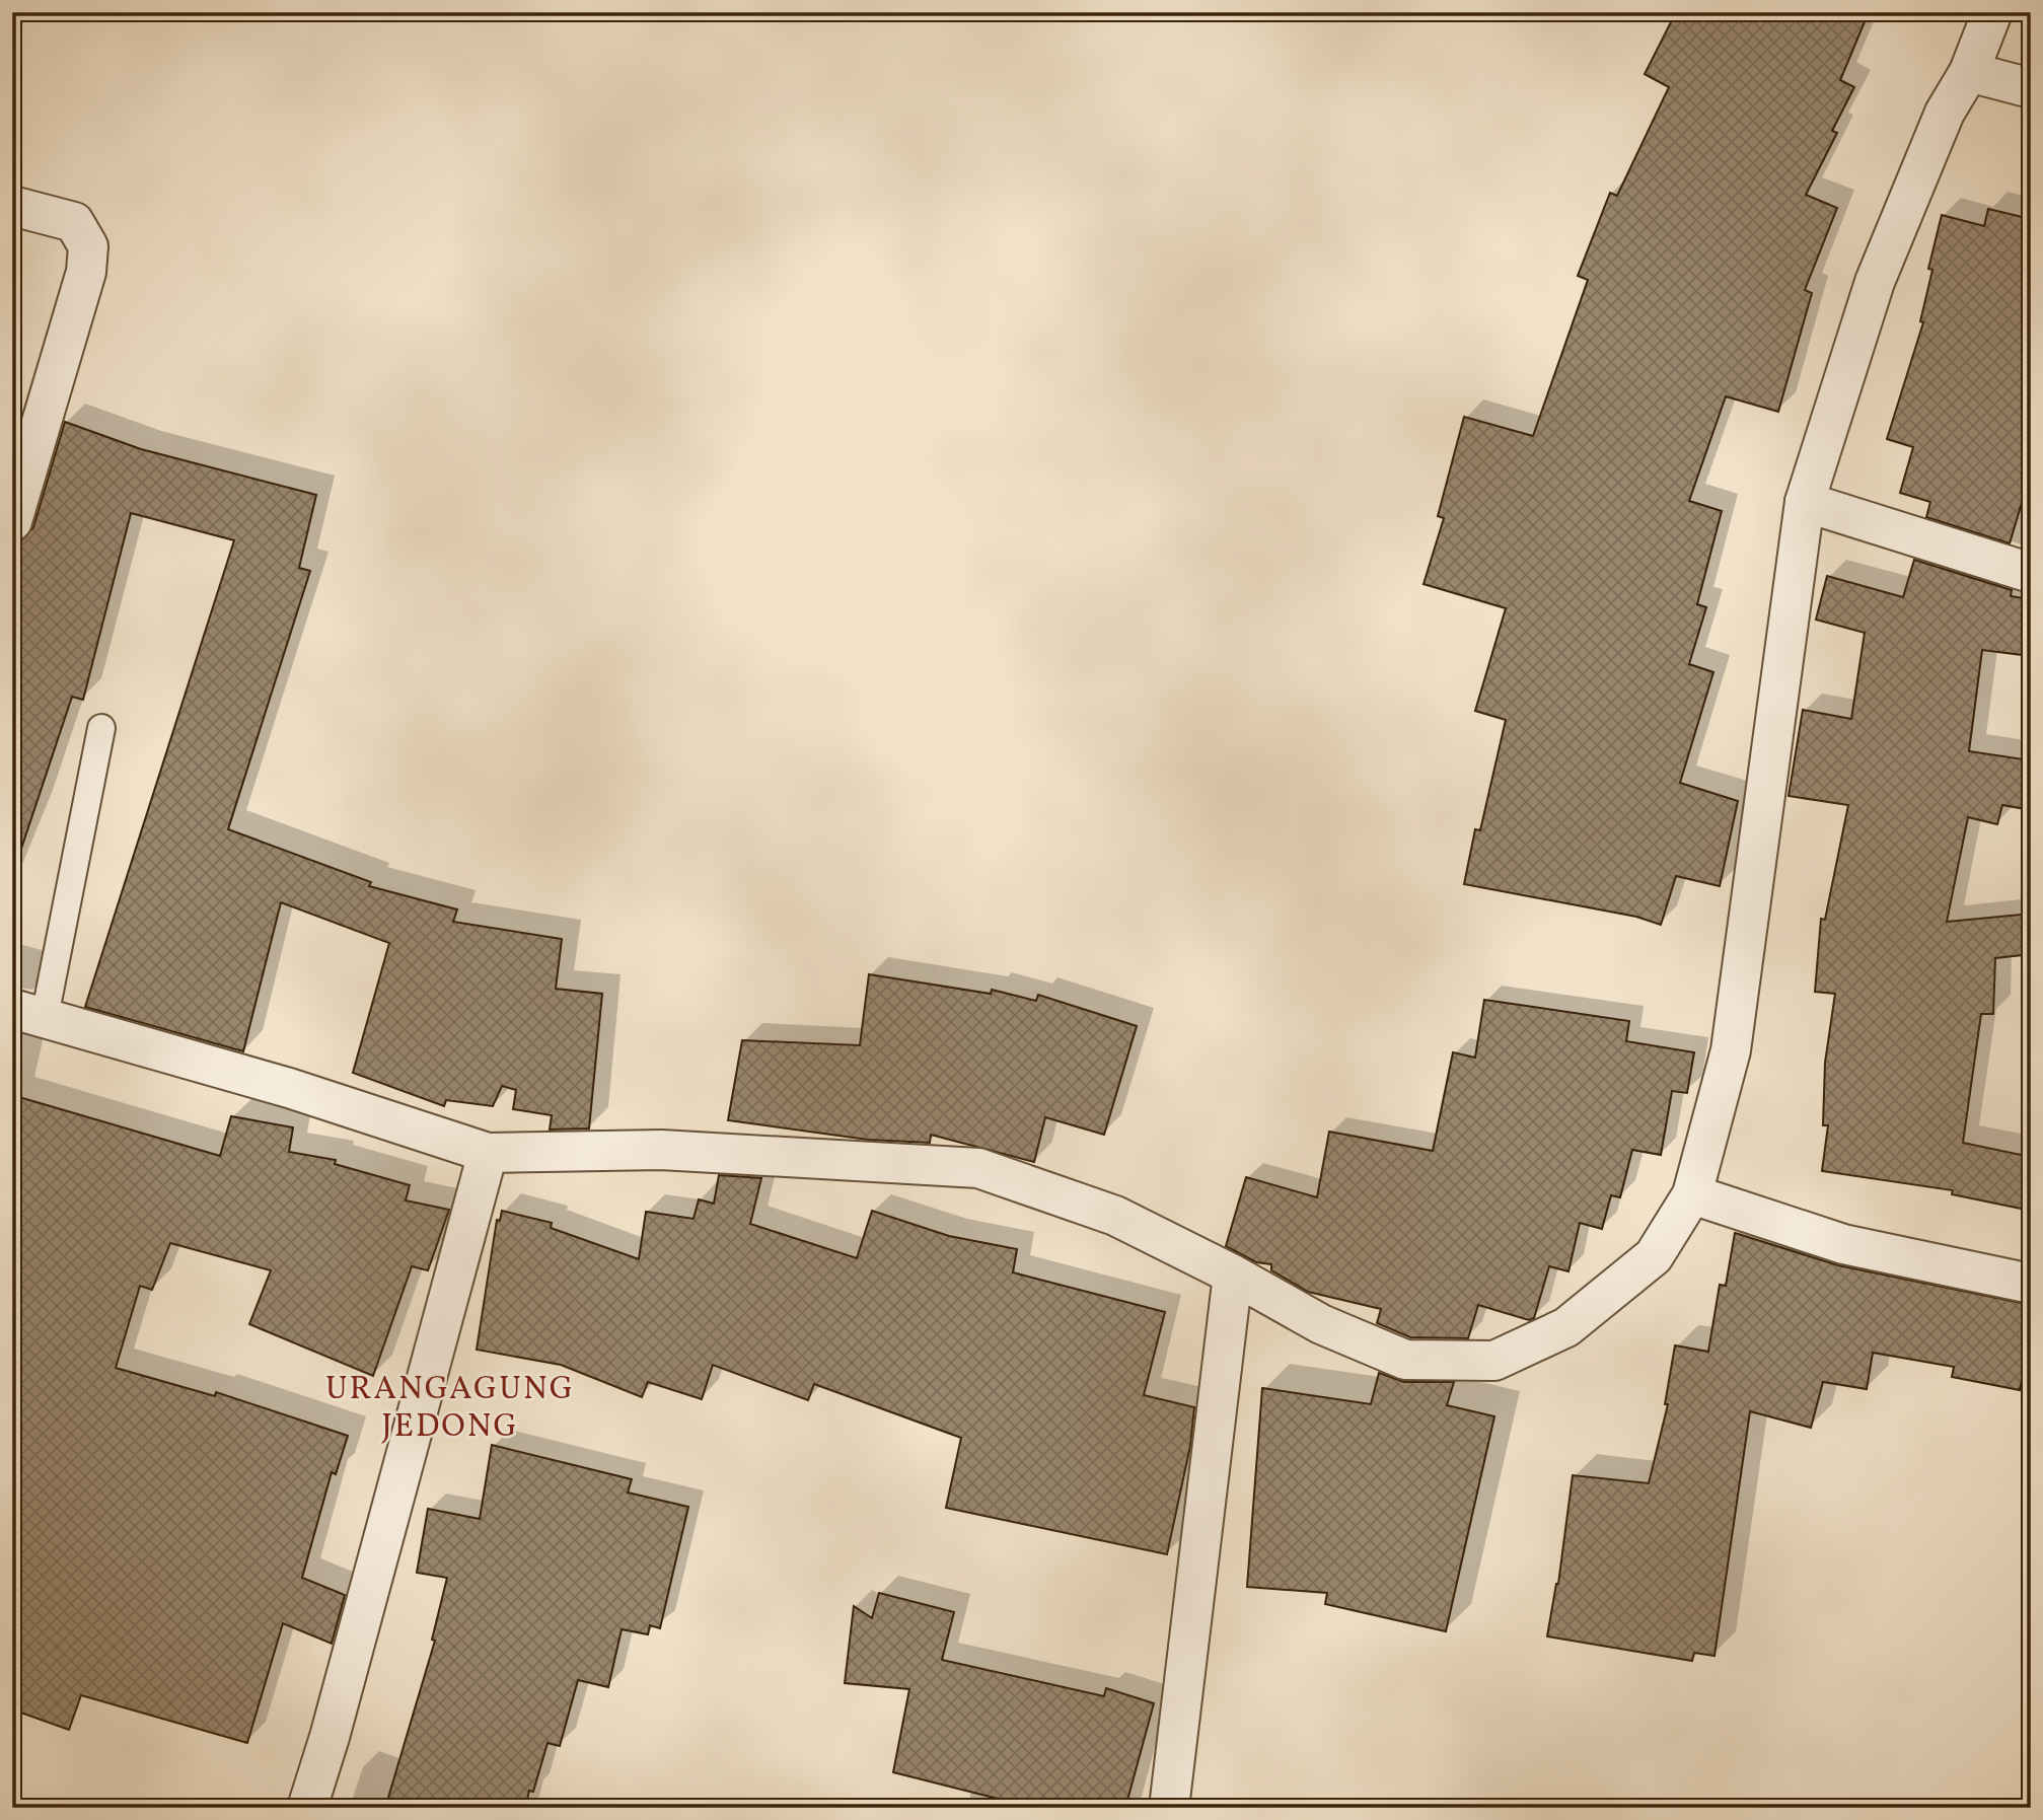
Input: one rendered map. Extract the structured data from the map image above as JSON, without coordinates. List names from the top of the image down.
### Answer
{
  "districts": ["URANGAGUNG JEDONG"]
}
